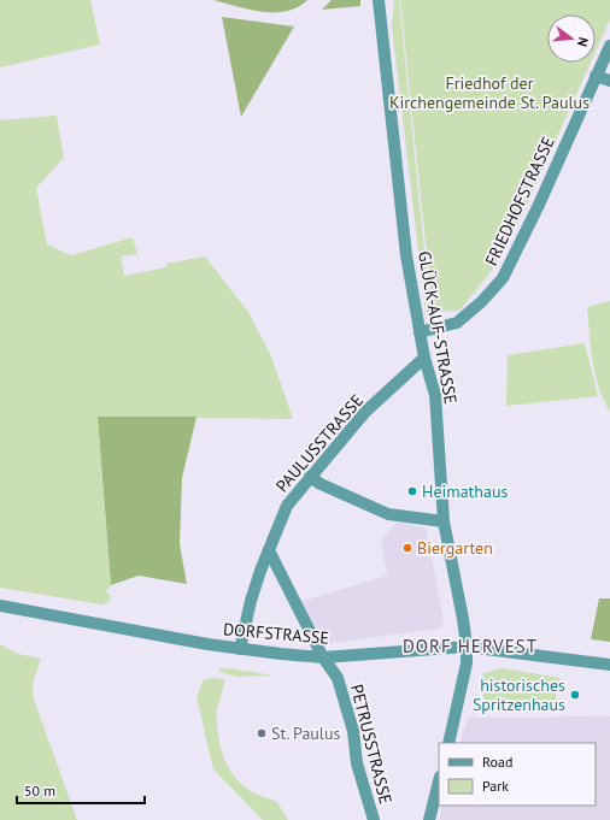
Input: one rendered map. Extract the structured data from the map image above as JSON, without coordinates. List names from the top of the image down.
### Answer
{
  "streets": {
    "street": [
      "FRIEDHOFSTRASSE",
      "GLÜCK-AUF-STRASSE",
      "PAULUSSTRASSE",
      "DORFSTRASSE",
      "PETRUSSTRASSE"
    ]
  },
  "crossings": [
    ["FRIEDHOFSTRASSE", "GLÜCK-AUF-STRASSE"],
    ["GLÜCK-AUF-STRASSE", "PAULUSSTRASSE"],
    ["GLÜCK-AUF-STRASSE", "DORFSTRASSE"],
    ["PAULUSSTRASSE", "DORFSTRASSE"],
    ["PAULUSSTRASSE", "PETRUSSTRASSE"],
    ["DORFSTRASSE", "PETRUSSTRASSE"]
  ],
  "districts": ["DORF HERVEST"],
  "parks": ["Friedhof der Kirchengemeinde St. Paulus"],
  "places": [
    "Heimathaus",
    "Biergarten",
    "historisches Spritzenhaus",
    "St. Paulus"
  ],
  "legend": ["Road", "Park"],
  "scale_bar": "50 m",
  "north": "right"
}
